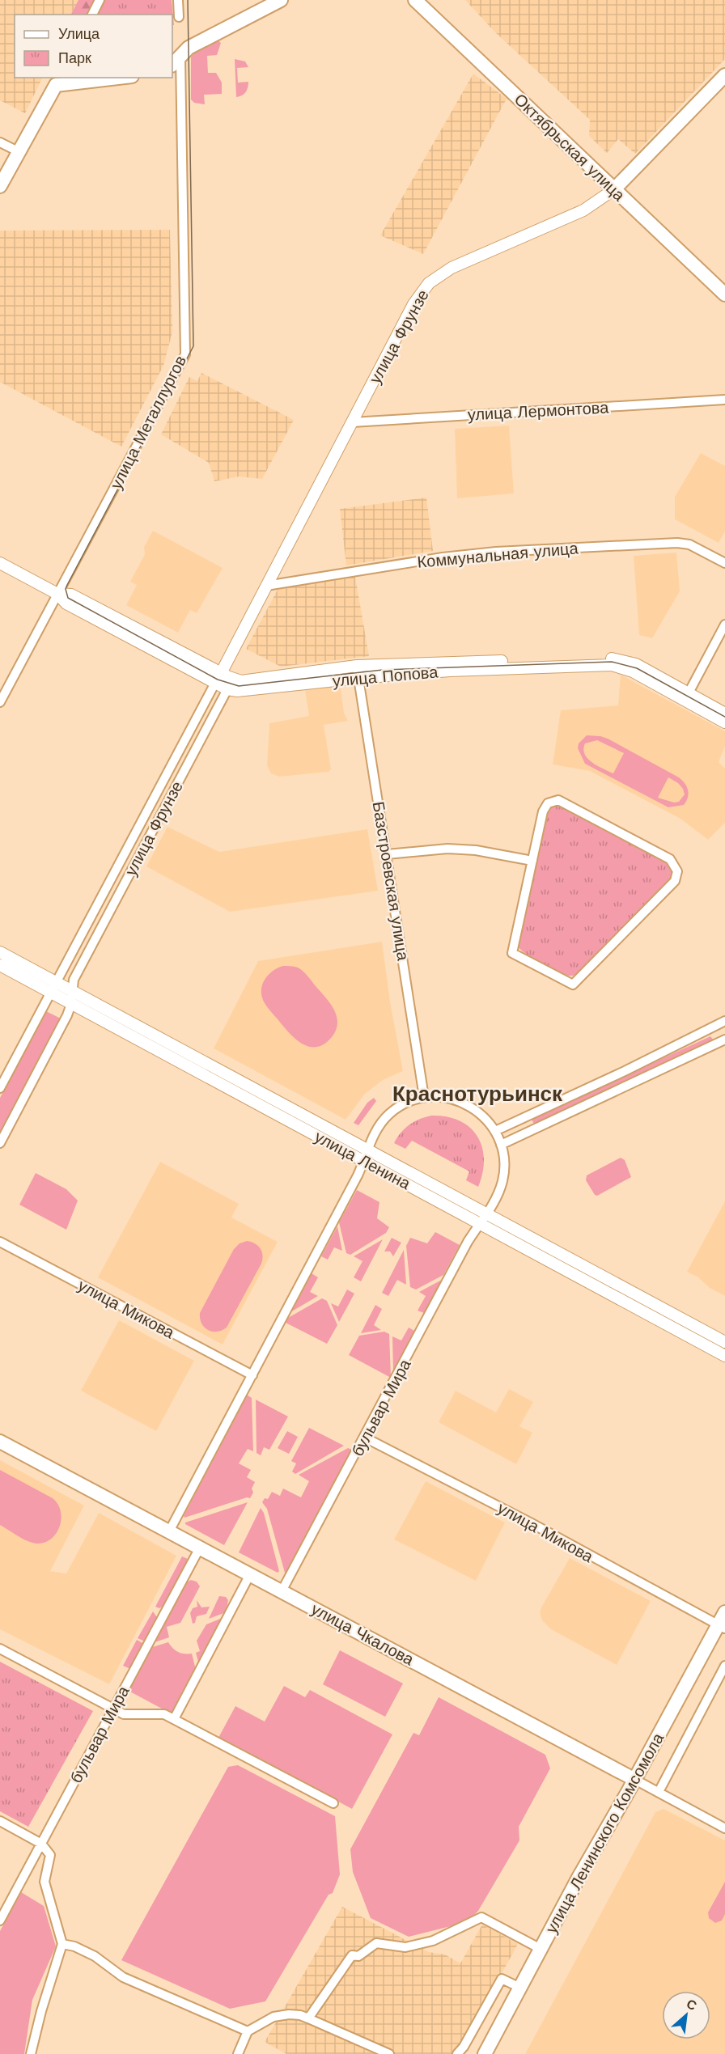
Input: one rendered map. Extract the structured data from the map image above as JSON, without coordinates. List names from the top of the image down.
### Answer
{
  "streets": {
    "main road": [
      "Октябрьская улица",
      "улица Фрунзе",
      "улица Чкалова",
      "улица Ленинского Комсомола"
    ],
    "street": [
      "улица Лермонтова",
      "улица Металлургов",
      "Коммунальная улица",
      "улица Попова",
      "Базстроевская улица",
      "улица Ленина",
      "улица Микова",
      "бульвар Мира"
    ]
  },
  "crossings": [
    ["Октябрьская улица", "улица Фрунзе"],
    ["улица Фрунзе", "улица Лермонтова"],
    ["улица Фрунзе", "Коммунальная улица"],
    ["улица Фрунзе", "улица Попова"],
    ["улица Фрунзе", "улица Ленина"],
    ["улица Металлургов", "улица Попова"],
    ["улица Попова", "Базстроевская улица"],
    ["Базстроевская улица", "бульвар Мира"],
    ["улица Ленина", "бульвар Мира"],
    ["улица Микова", "бульвар Мира"],
    ["улица Микова", "улица Ленинского Комсомола"],
    ["бульвар Мира", "улица Чкалова"],
    ["улица Чкалова", "улица Ленинского Комсомола"]
  ],
  "districts": ["Краснотурьинск"],
  "legend": ["Улица", "Парк"],
  "north": "top right"
}
